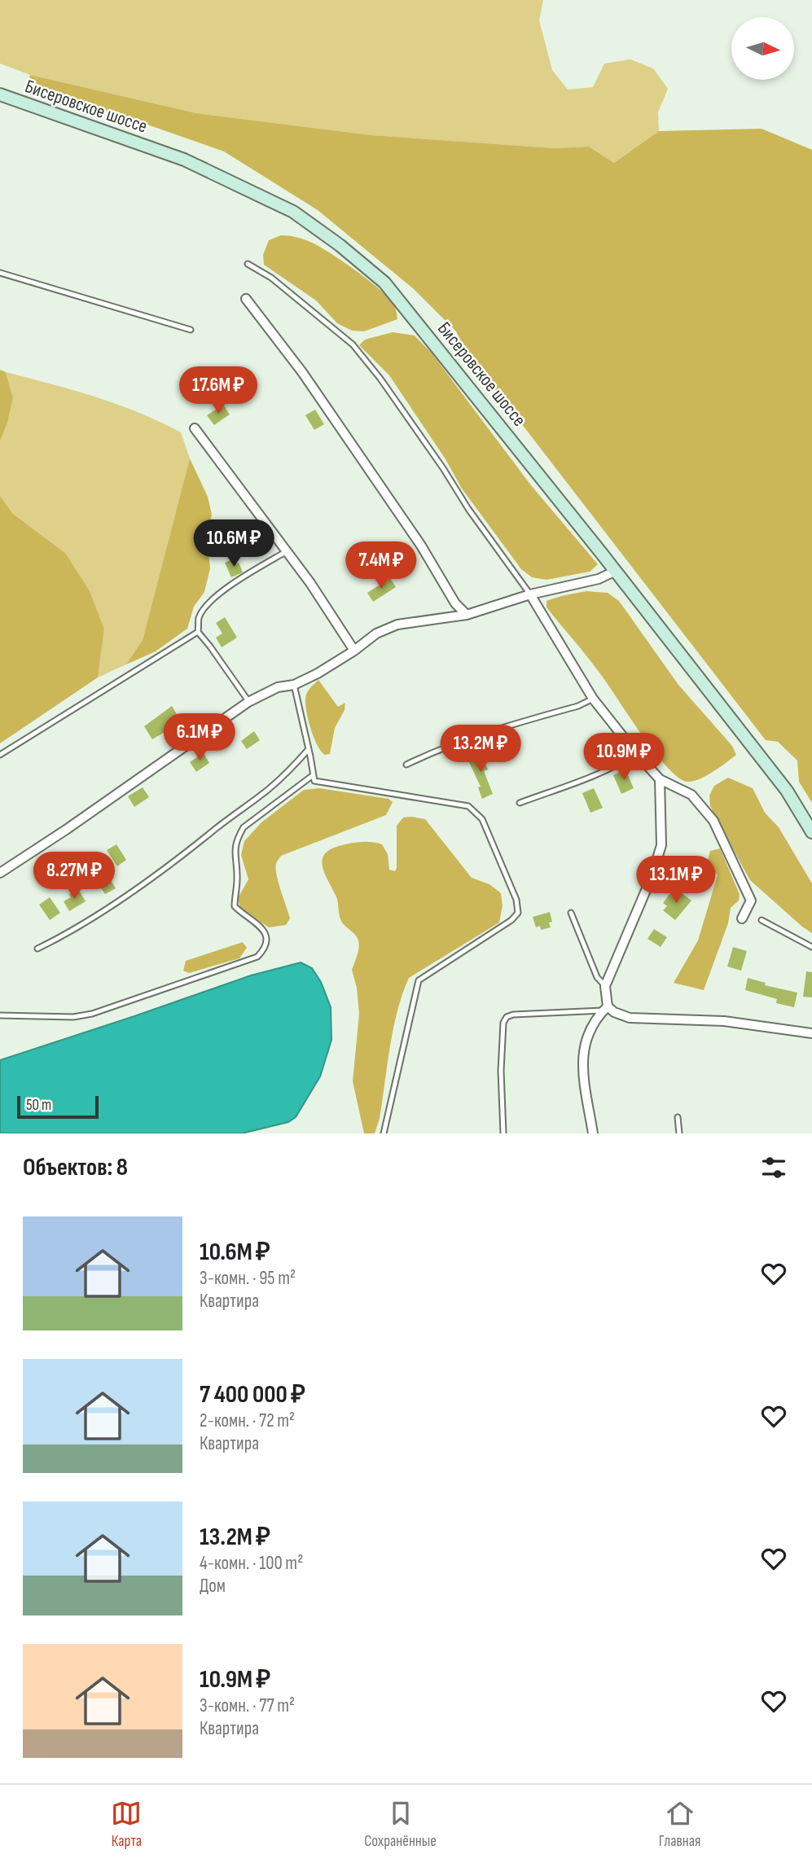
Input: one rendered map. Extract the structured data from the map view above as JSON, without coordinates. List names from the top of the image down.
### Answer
{
  "streets": {
    "main road": ["Бисеровское шоссе"]
  },
  "scale_bar": "50 m",
  "north": "right",
  "page": {
    "price": [
      "17.6M ₽",
      "10.6M ₽",
      "7.4M ₽",
      "6.1M ₽",
      "13.2M ₽",
      "10.9M ₽",
      "8.27M ₽",
      "13.1M ₽"
    ],
    "scale": "50 m",
    "heading": "Объектов: 8",
    "list": [
      {
        "name": "10.6M ₽",
        "note": "3-комн. · 95 m² · Квартира"
      },
      {
        "name": "7 400 000 ₽",
        "note": "2-комн. · 72 m² · Квартира"
      },
      {
        "name": "13.2M ₽",
        "note": "4-комн. · 100 m² · Дом"
      },
      {
        "name": "10.9M ₽",
        "note": "3-комн. · 77 m² · Квартира"
      }
    ],
    "tabs": ["Карта", "Сохранённые", "Главная"]
  }
}
